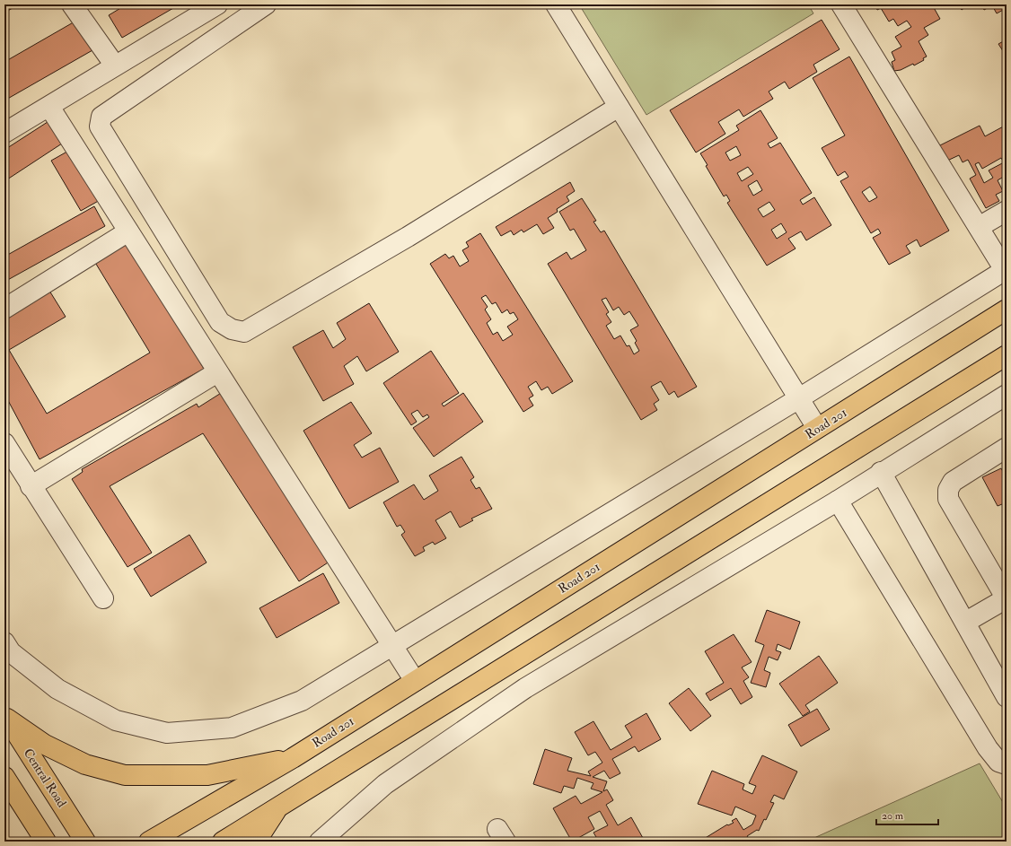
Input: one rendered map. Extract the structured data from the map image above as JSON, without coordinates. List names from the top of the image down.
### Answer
{
  "streets": {
    "main road": ["Road 201", "Central Road"]
  },
  "scale_bar": "20 m"
}
